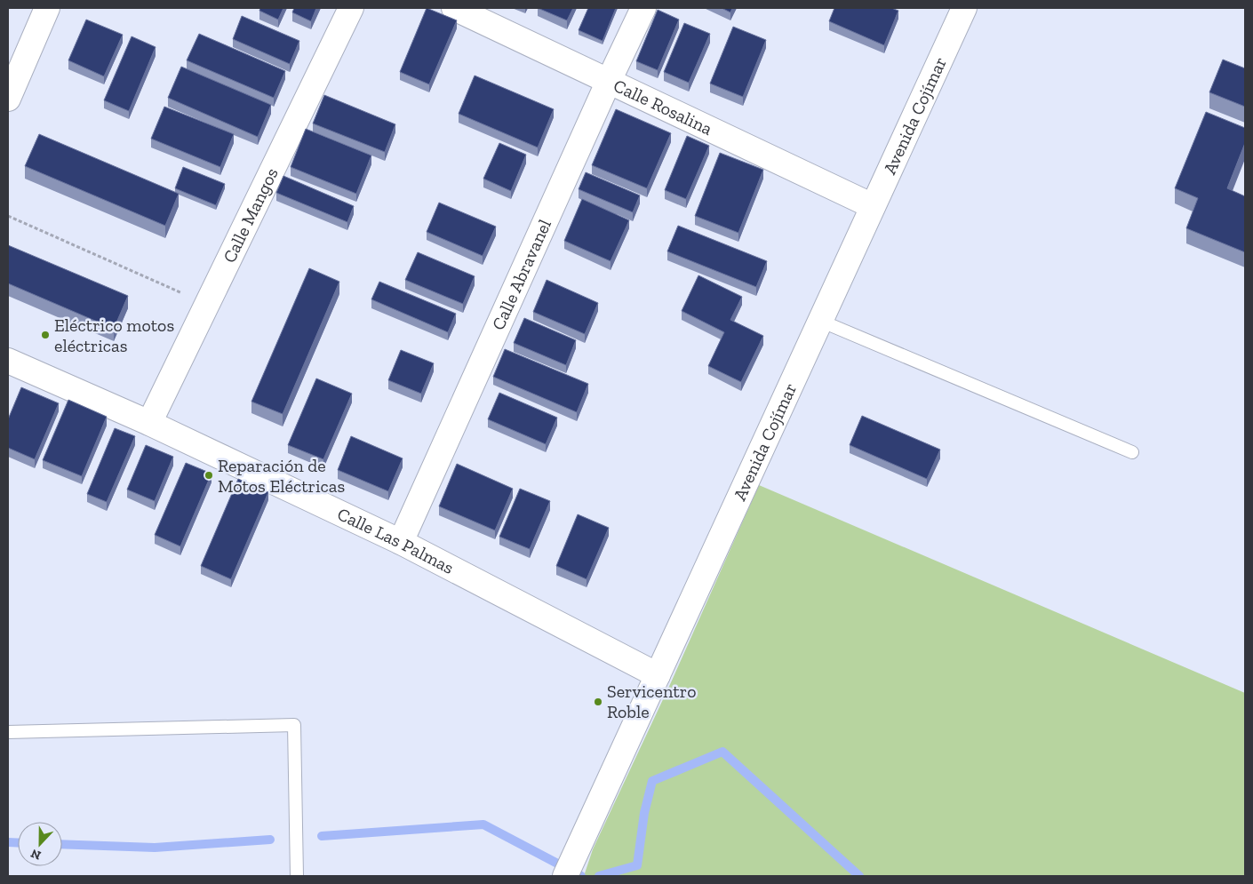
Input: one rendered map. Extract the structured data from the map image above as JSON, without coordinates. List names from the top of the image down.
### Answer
{
  "streets": {
    "street": [
      "Calle Rosalina",
      "Avenida Cojímar",
      "Calle Mangos",
      "Calle Abravanel",
      "Calle Las Palmas"
    ]
  },
  "crossings": [
    ["Calle Rosalina", "Avenida Cojímar"],
    ["Calle Rosalina", "Calle Abravanel"],
    ["Avenida Cojímar", "Calle Las Palmas"],
    ["Calle Mangos", "Calle Las Palmas"],
    ["Calle Abravanel", "Calle Las Palmas"]
  ],
  "places": ["Eléctrico motos eléctricas", "Reparación de Motos Eléctricas", "Servicentro Roble"],
  "north": "bottom"
}
